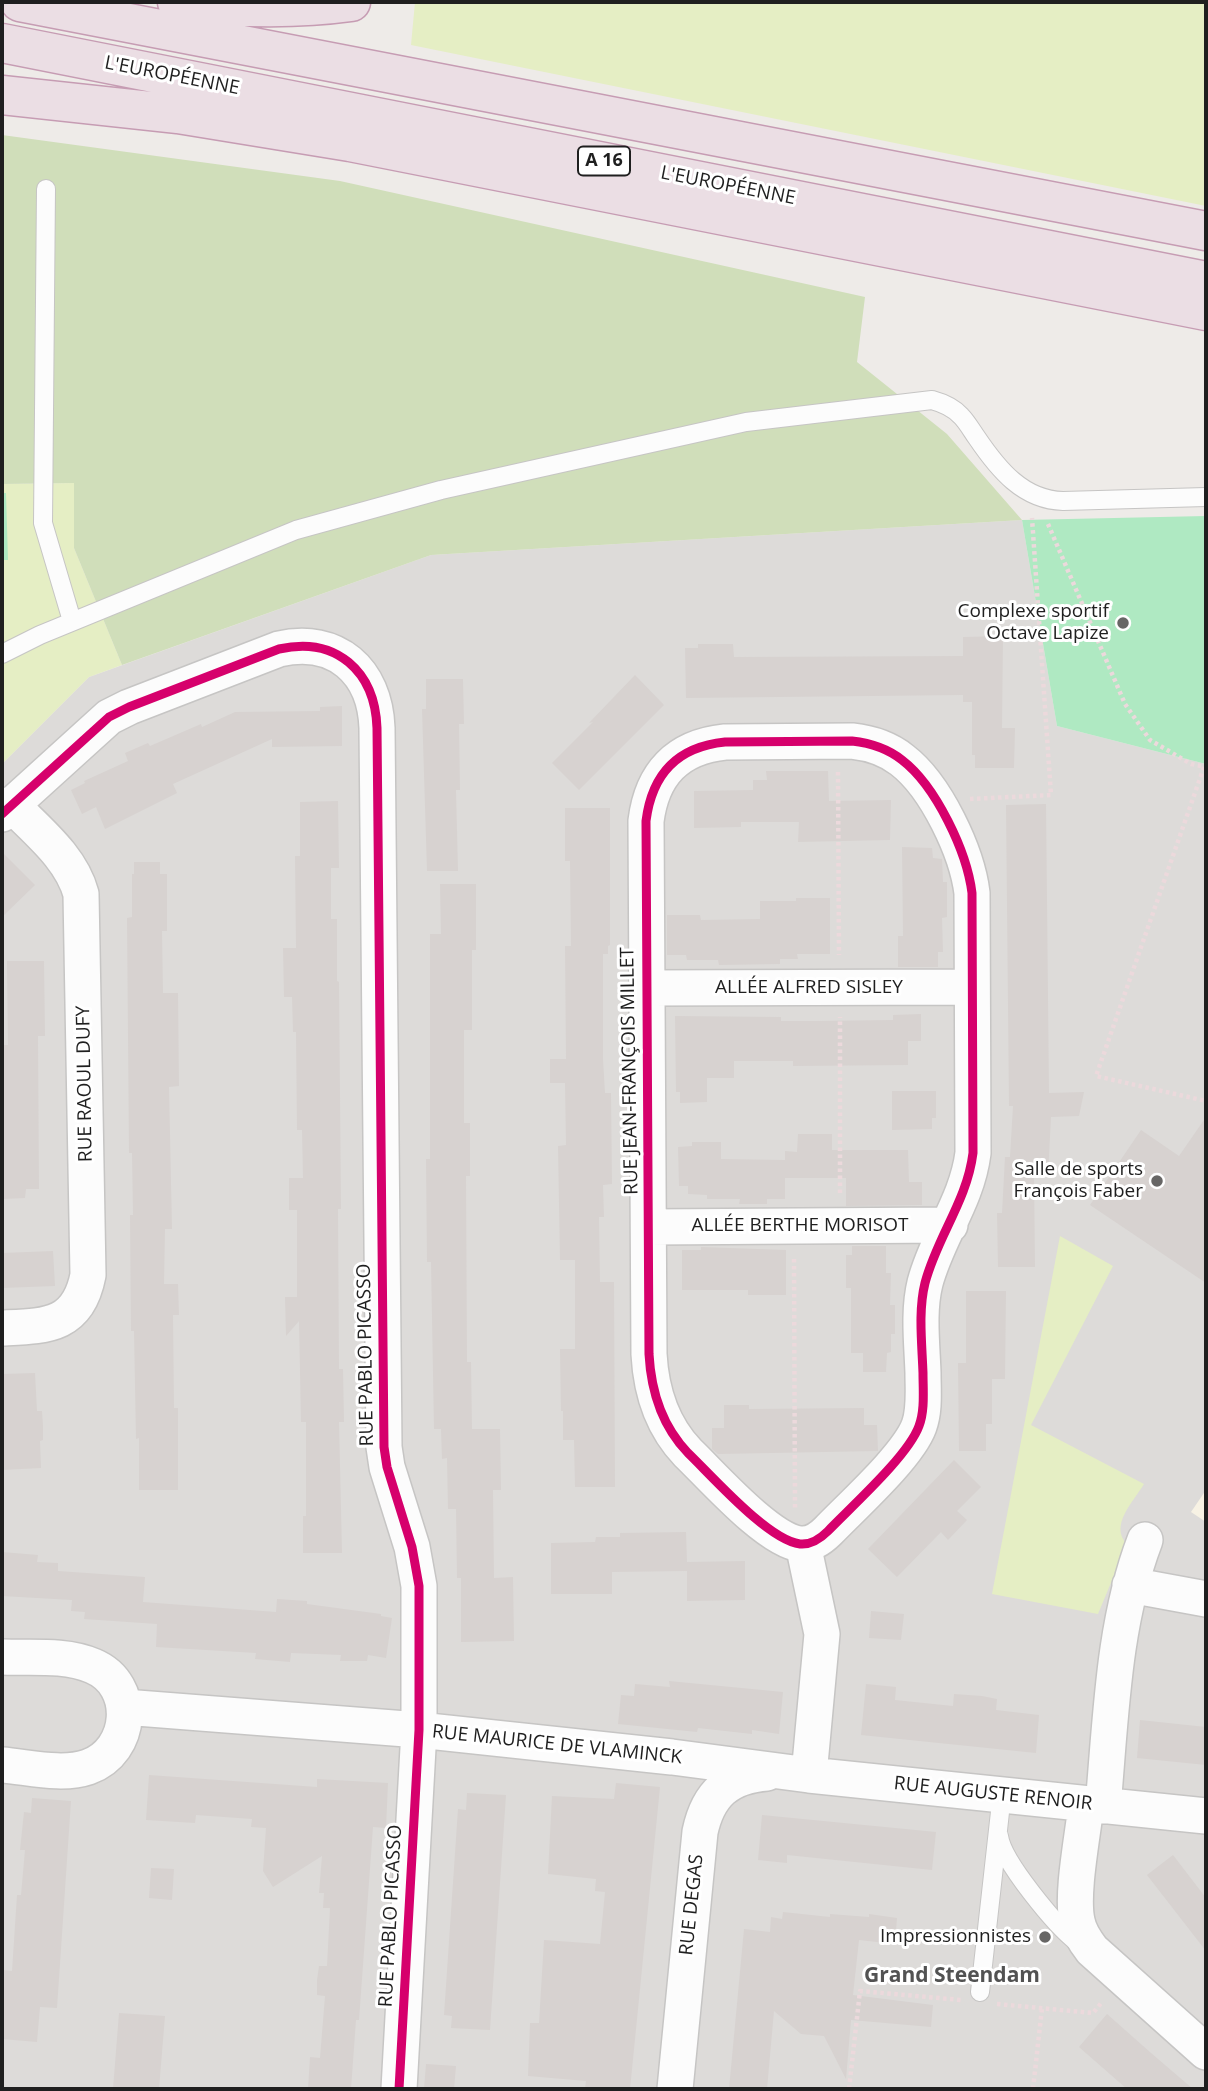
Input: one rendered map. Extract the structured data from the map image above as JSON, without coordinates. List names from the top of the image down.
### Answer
{
  "streets": {
    "highway": ["L'EUROPÉENNE", "A 16"],
    "street": [
      "ALLÉE ALFRED SISLEY",
      "RUE JEAN-FRANÇOIS MILLET",
      "RUE RAOUL DUFY",
      "ALLÉE BERTHE MORISOT",
      "RUE PABLO PICASSO",
      "RUE MAURICE DE VLAMINCK",
      "RUE AUGUSTE RENOIR",
      "RUE DEGAS"
    ]
  },
  "crossings": [
    ["ALLÉE ALFRED SISLEY", "RUE JEAN-FRANÇOIS MILLET"],
    ["RUE JEAN-FRANÇOIS MILLET", "ALLÉE BERTHE MORISOT"],
    ["RUE RAOUL DUFY", "RUE PABLO PICASSO"],
    ["RUE PABLO PICASSO", "RUE MAURICE DE VLAMINCK"],
    ["RUE MAURICE DE VLAMINCK", "RUE AUGUSTE RENOIR"],
    ["RUE MAURICE DE VLAMINCK", "RUE DEGAS"],
    ["RUE AUGUSTE RENOIR", "RUE DEGAS"]
  ],
  "districts": ["Grand Steendam"],
  "places": ["Complexe sportif Octave Lapize", "Salle de sports François Faber", "Impressionnistes"]
}
